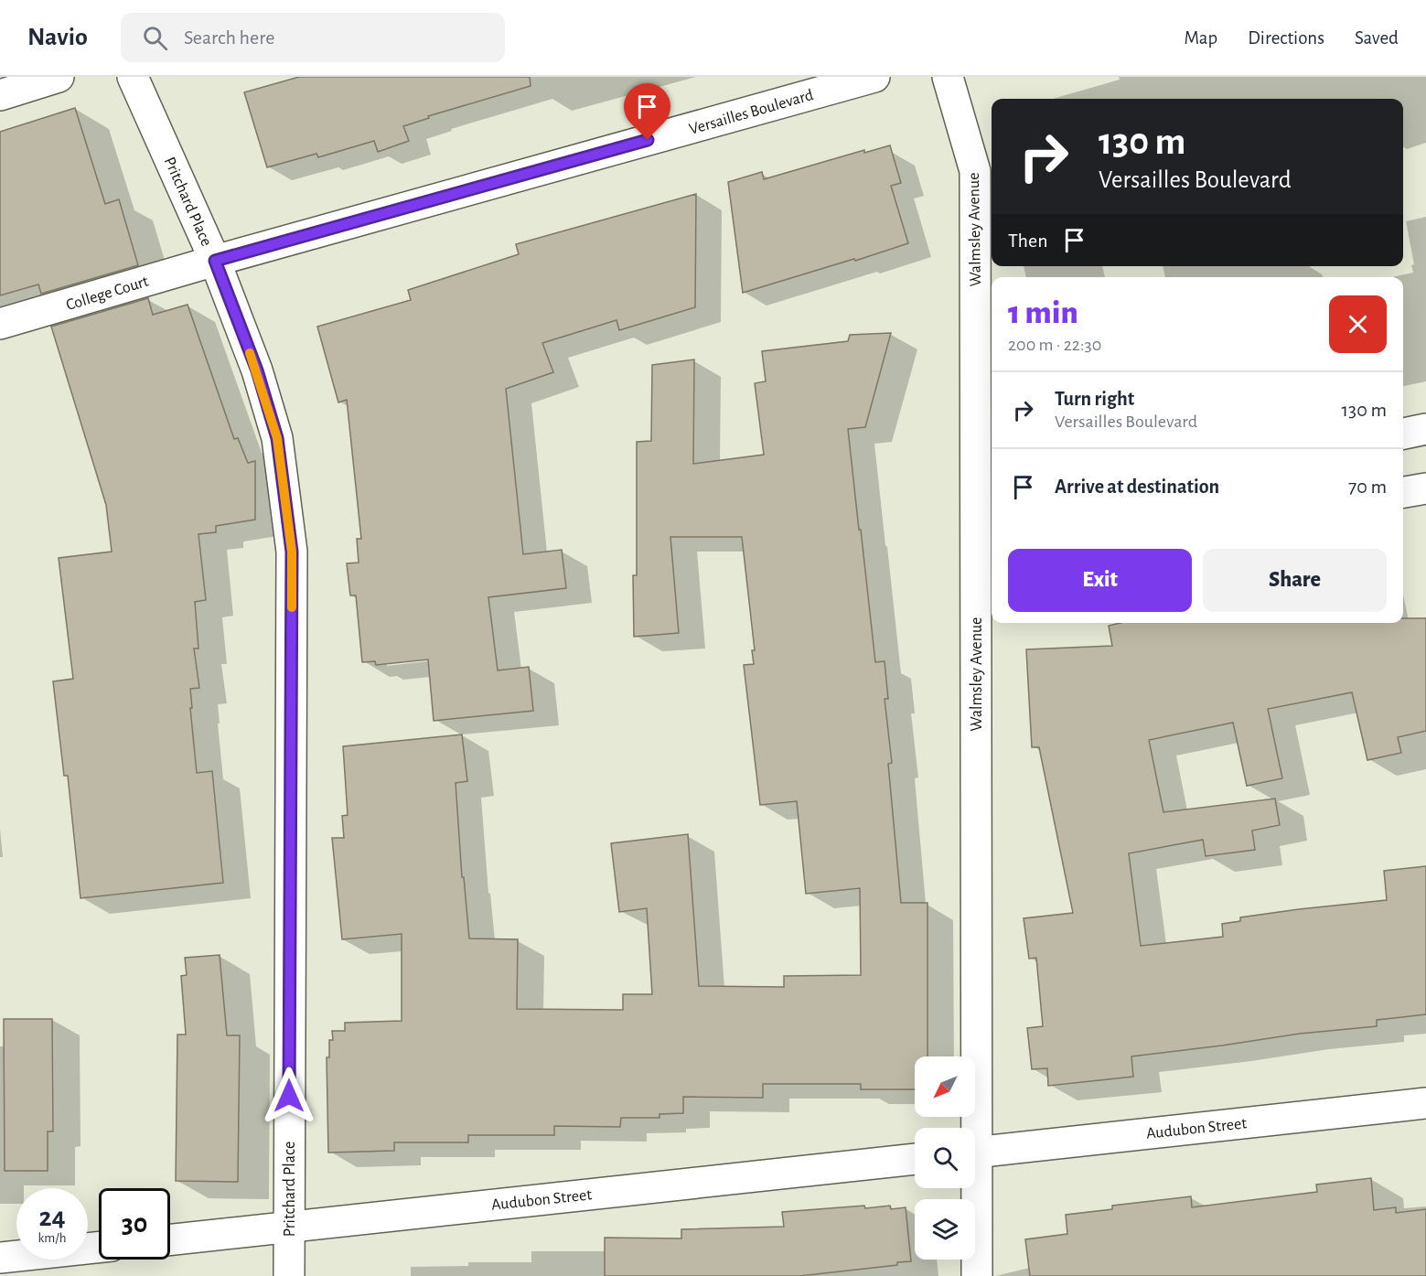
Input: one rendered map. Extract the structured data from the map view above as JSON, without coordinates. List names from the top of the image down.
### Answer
{
  "streets": {
    "street": [
      "Versailles Boulevard",
      "Pritchard Place",
      "Walmsley Avenue",
      "College Court",
      "Audubon Street"
    ]
  },
  "crossings": [
    ["Versailles Boulevard", "Pritchard Place"],
    ["Versailles Boulevard", "College Court"],
    ["Pritchard Place", "College Court"],
    ["Pritchard Place", "Audubon Street"]
  ],
  "north": "bottom left",
  "page": {
    "header": "Navio",
    "search": "Search here",
    "nav": ["Map", "Directions", "Saved"],
    "turn": ["130 m", "Versailles Boulevard"],
    "then": "Then",
    "heading": ["1 min", "200 m · 22:30"],
    "list": [
      {
        "name": "Turn right",
        "note": "Versailles Boulevard",
        "value": "130 m"
      },
      {
        "name": "Arrive at destination",
        "value": "70 m"
      }
    ],
    "buttons": ["Exit", "Share"],
    "speed": "24 km/h",
    "limit": "30"
  }
}
